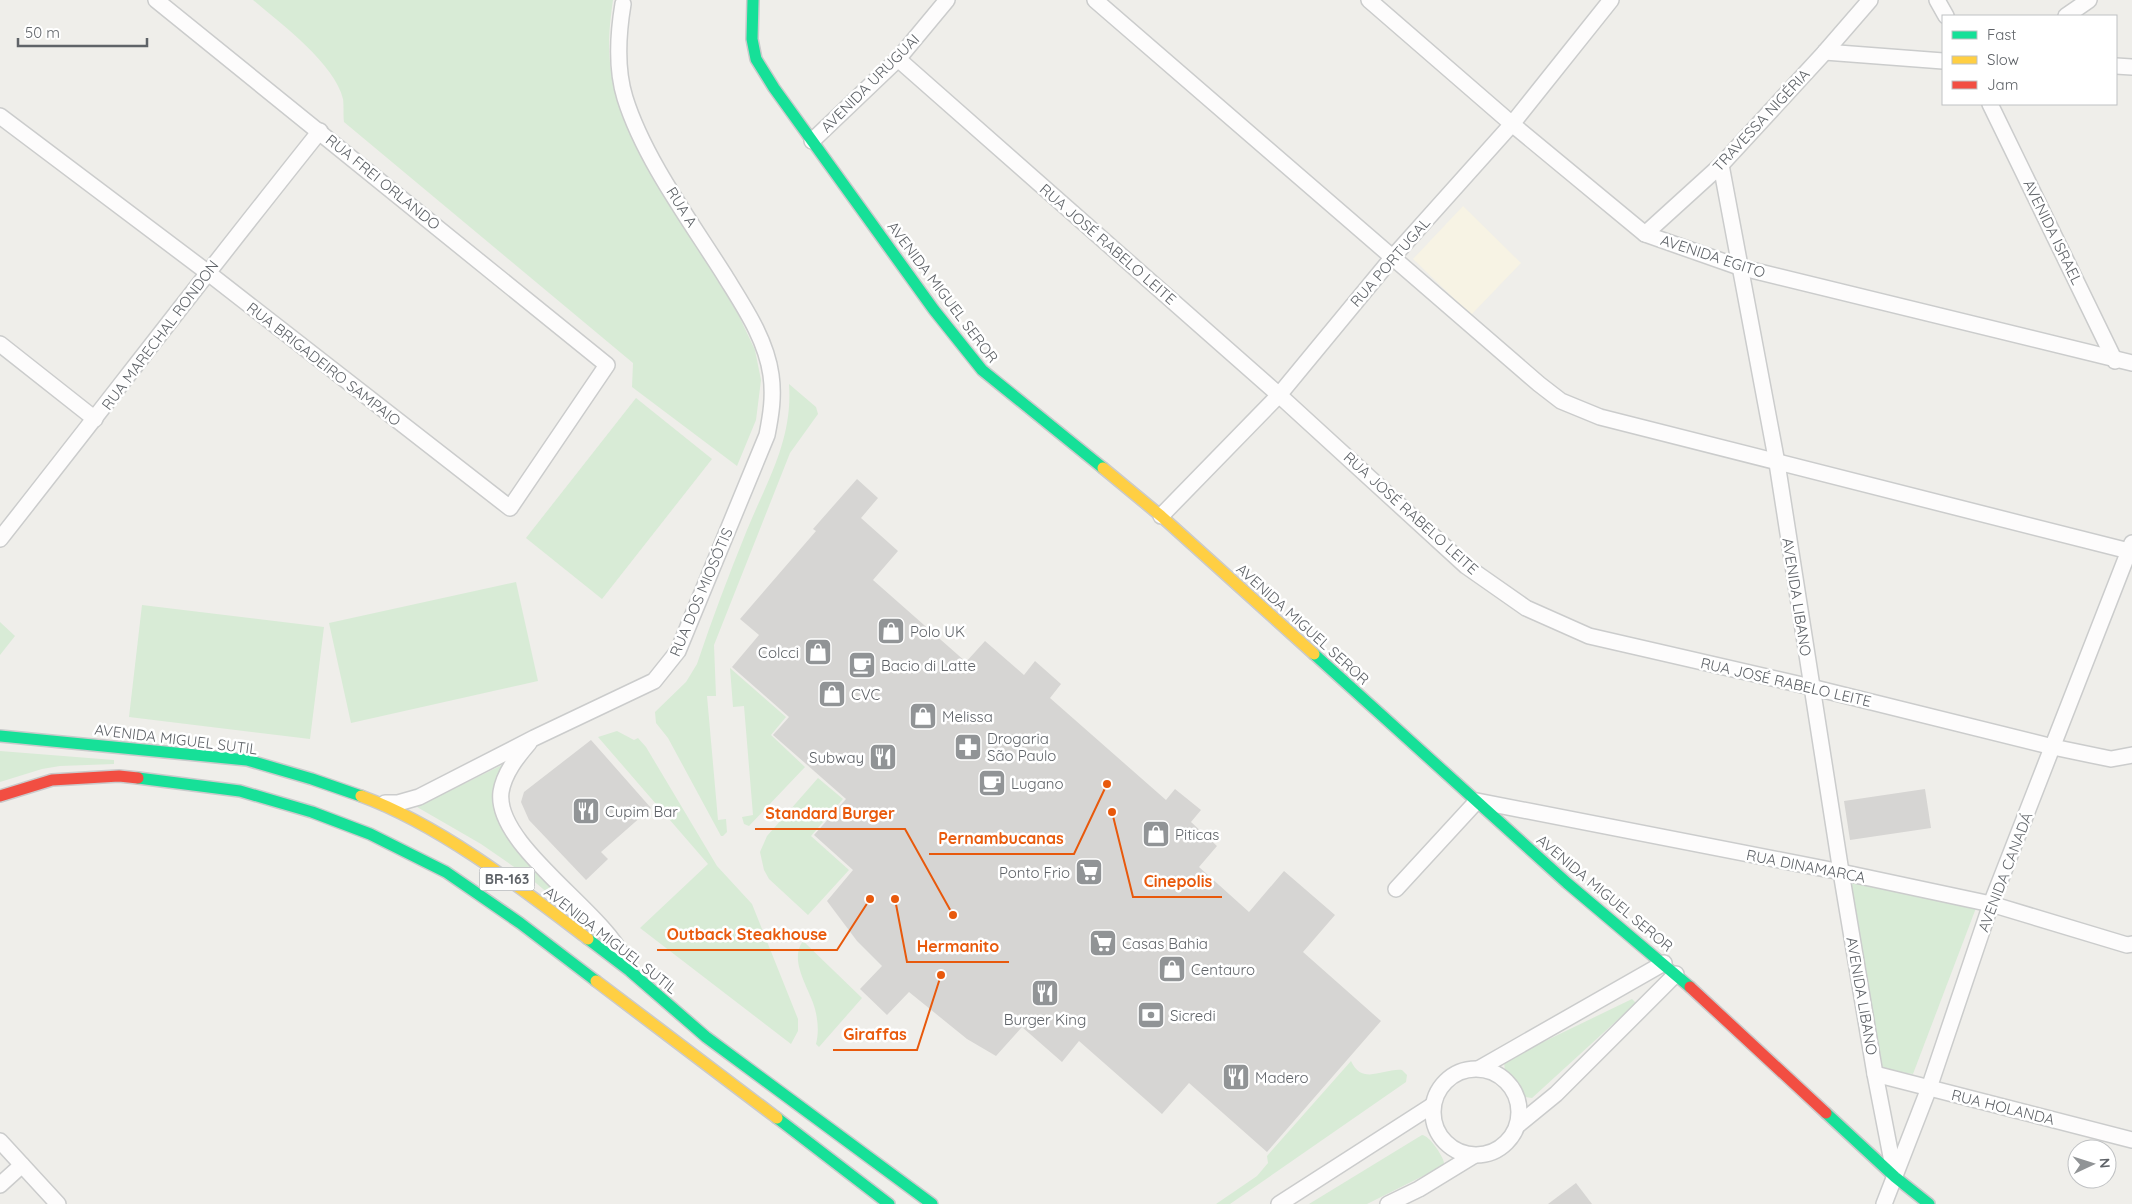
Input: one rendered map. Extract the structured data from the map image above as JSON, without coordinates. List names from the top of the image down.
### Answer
{
  "streets": {
    "main road": ["AVENIDA MIGUEL SEROR", "AVENIDA MIGUEL SUTIL", "BR-163"],
    "street": [
      "AVENIDA URUGUAI",
      "TRAVESSA NIGÉRIA",
      "RUA FREI ORLANDO",
      "RUA A",
      "AVENIDA ISRAEL",
      "RUA JOSÉ RABELO LEITE",
      "AVENIDA EGITO",
      "RUA PORTUGAL",
      "RUA MARECHAL RONDON",
      "RUA BRIGADEIRO SAMPAIO",
      "RUA DOS MIOSÓTIS",
      "AVENIDA LIBANO",
      "RUA DINAMARCA",
      "AVENIDA CANADÁ",
      "RUA HOLANDA"
    ]
  },
  "crossings": [
    ["AVENIDA URUGUAI", "RUA JOSÉ RABELO LEITE"],
    ["AVENIDA URUGUAI", "AVENIDA MIGUEL SEROR"],
    ["TRAVESSA NIGÉRIA", "AVENIDA EGITO"],
    ["TRAVESSA NIGÉRIA", "AVENIDA LIBANO"],
    ["RUA FREI ORLANDO", "RUA MARECHAL RONDON"],
    ["RUA FREI ORLANDO", "RUA BRIGADEIRO SAMPAIO"],
    ["RUA A", "RUA DOS MIOSÓTIS"],
    ["AVENIDA ISRAEL", "AVENIDA EGITO"],
    ["RUA JOSÉ RABELO LEITE", "RUA PORTUGAL"],
    ["RUA JOSÉ RABELO LEITE", "AVENIDA LIBANO"],
    ["RUA JOSÉ RABELO LEITE", "AVENIDA CANADÁ"],
    ["AVENIDA EGITO", "RUA PORTUGAL"],
    ["AVENIDA EGITO", "AVENIDA LIBANO"],
    ["RUA PORTUGAL", "AVENIDA MIGUEL SEROR"],
    ["AVENIDA MIGUEL SEROR", "AVENIDA LIBANO"],
    ["AVENIDA MIGUEL SEROR", "RUA DINAMARCA"],
    ["AVENIDA MIGUEL SEROR", "AVENIDA CANADÁ"],
    ["RUA MARECHAL RONDON", "RUA BRIGADEIRO SAMPAIO"],
    ["RUA DOS MIOSÓTIS", "AVENIDA MIGUEL SUTIL"],
    ["AVENIDA LIBANO", "RUA DINAMARCA"],
    ["AVENIDA LIBANO", "AVENIDA CANADÁ"],
    ["AVENIDA LIBANO", "RUA HOLANDA"],
    ["RUA DINAMARCA", "AVENIDA CANADÁ"],
    ["AVENIDA CANADÁ", "RUA HOLANDA"]
  ],
  "places": {
    "shop": [
      "Polo UK",
      "Colcci",
      "CVC",
      "Melissa",
      "Piticas",
      "Centauro"
    ],
    "cafe": ["Bacio di Latte", "Lugano"],
    "pharmacy": ["Drogaria São Paulo"],
    "restaurant": [
      "Subway",
      "Cupim Bar",
      "Burger King",
      "Madero"
    ],
    "other": [
      "Pernambucanas",
      "Cinepolis",
      "Outback Steakhouse",
      "Hermanito",
      "Standard Burger",
      "Giraffas"
    ],
    "supermarket": ["Ponto Frio", "Casas Bahia"],
    "bank": ["Sicredi"]
  },
  "legend": ["Fast", "Slow", "Jam"],
  "scale_bar": "50 m",
  "north": "right"
}
